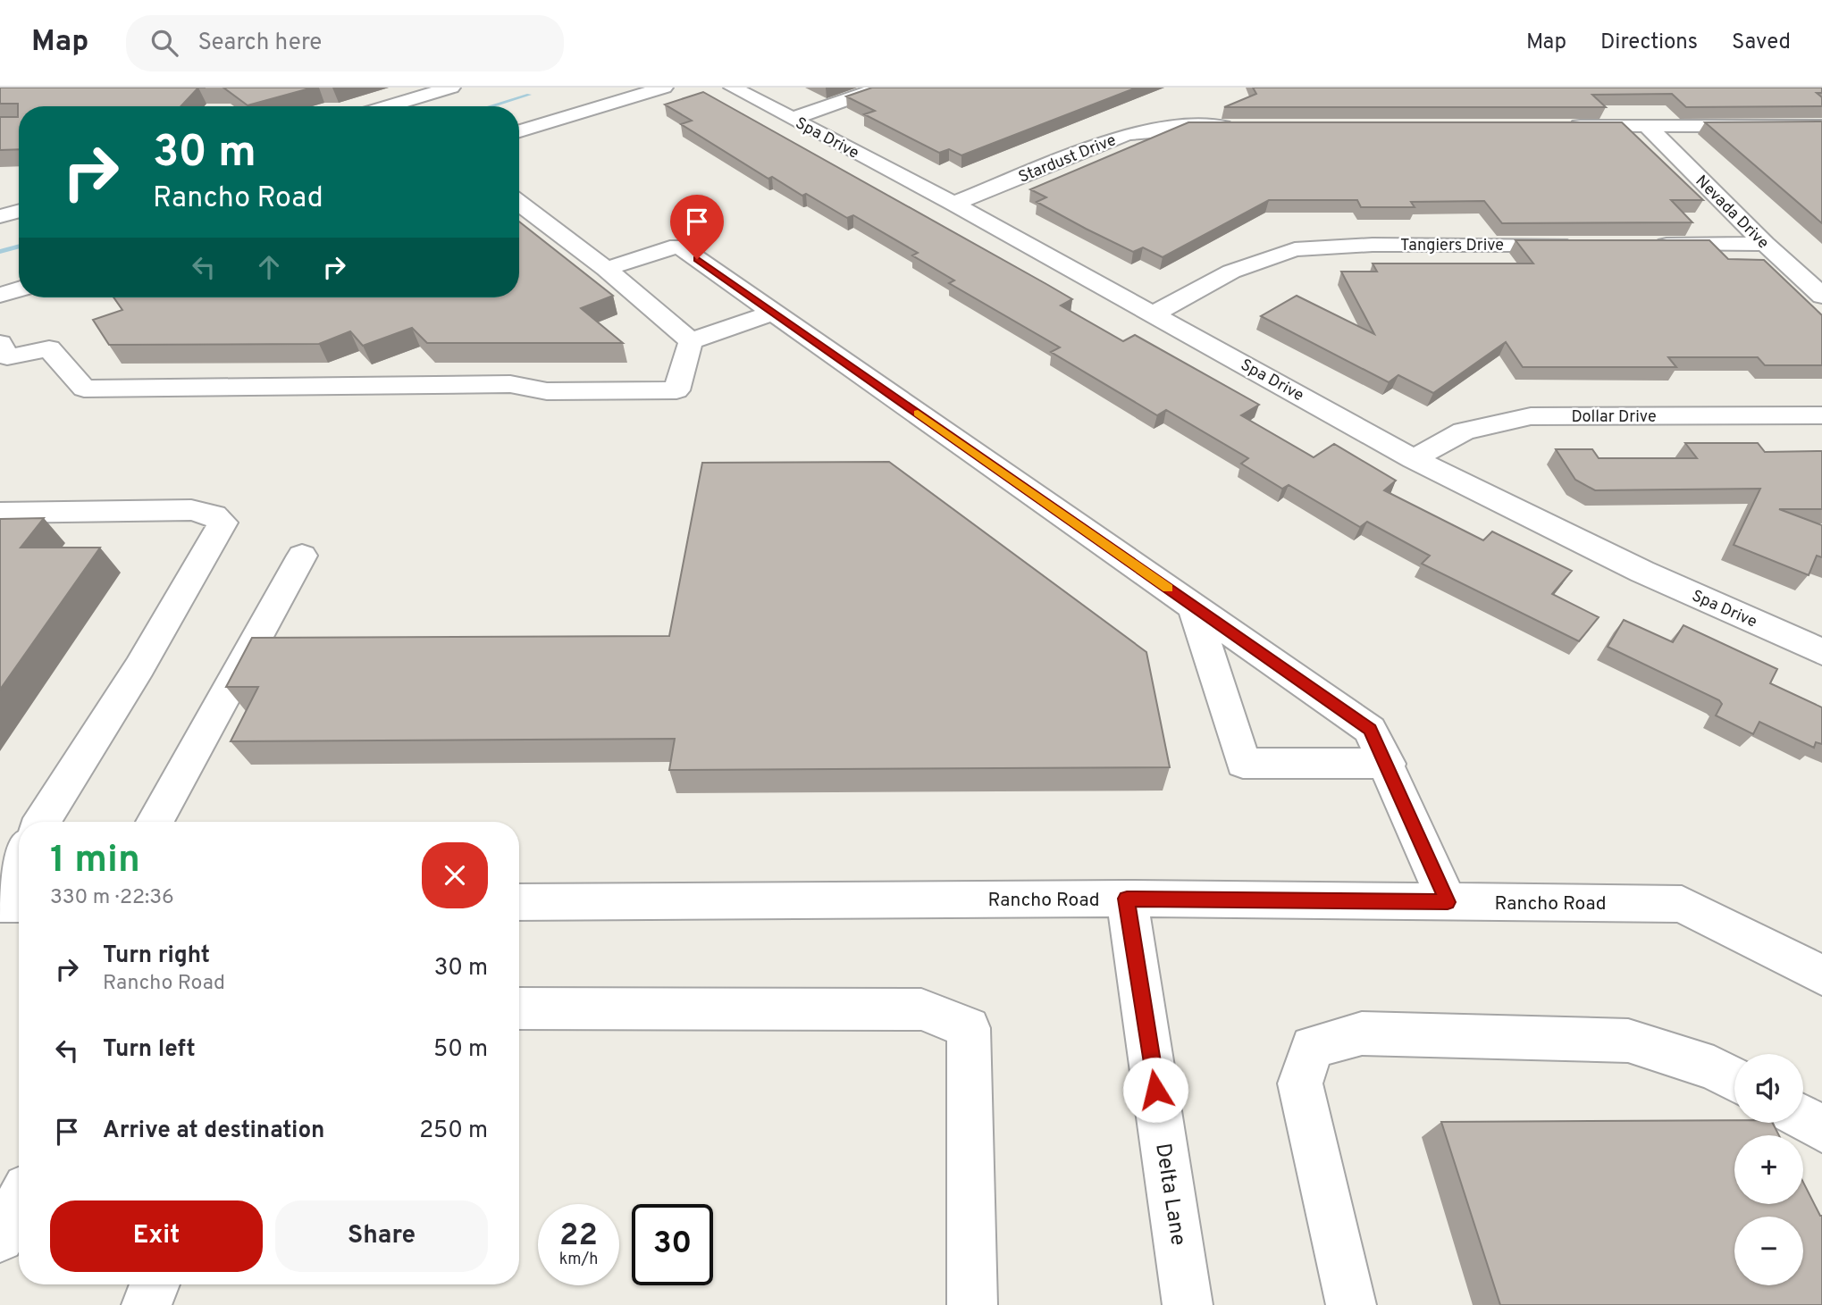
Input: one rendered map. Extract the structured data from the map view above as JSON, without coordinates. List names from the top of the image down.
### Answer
{
  "streets": {
    "street": [
      "Spa Drive",
      "Stardust Drive",
      "Nevada Drive",
      "Tangiers Drive",
      "Dollar Drive",
      "Rancho Road",
      "Delta Lane"
    ]
  },
  "crossings": [
    ["Spa Drive", "Stardust Drive"],
    ["Spa Drive", "Tangiers Drive"],
    ["Spa Drive", "Dollar Drive"],
    ["Rancho Road", "Delta Lane"]
  ],
  "page": {
    "header": "Map",
    "search": "Search here",
    "nav": ["Map", "Directions", "Saved"],
    "turn": ["30 m", "Rancho Road"],
    "heading": ["1 min", "330 m · 22:36"],
    "list": [
      {
        "name": "Turn right",
        "note": "Rancho Road",
        "value": "30 m"
      },
      {
        "name": "Turn left",
        "value": "50 m"
      },
      {
        "name": "Arrive at destination",
        "value": "250 m"
      }
    ],
    "map_buttons": ["+", "−"],
    "buttons": ["Exit", "Share"],
    "speed": "22 km/h",
    "limit": "30"
  }
}
